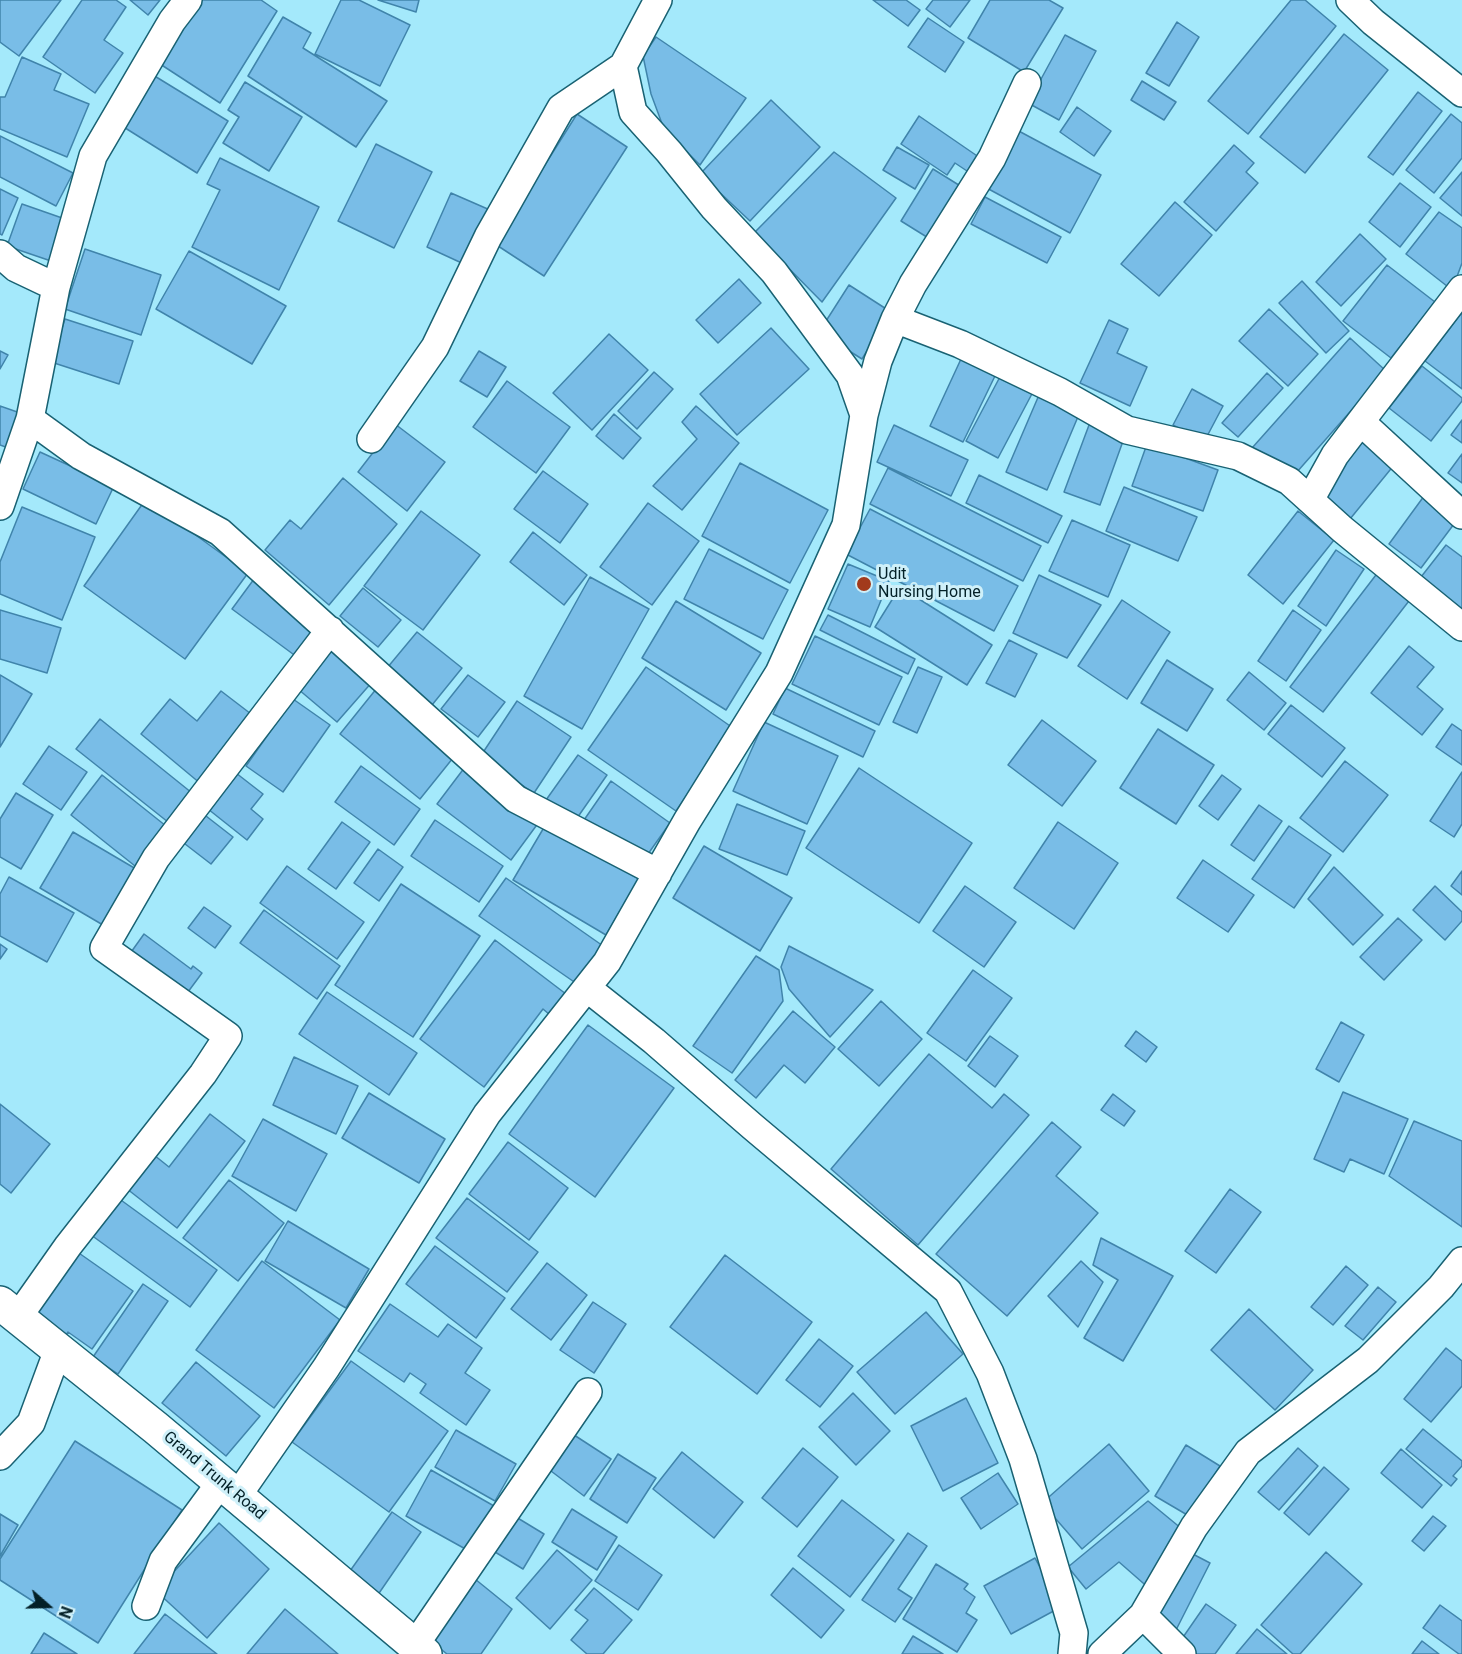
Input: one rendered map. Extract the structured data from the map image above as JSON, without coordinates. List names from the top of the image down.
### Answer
{
  "streets": {
    "main road": ["Grand Trunk Road"]
  },
  "places": ["Udit Nursing Home"],
  "north": "right"
}
